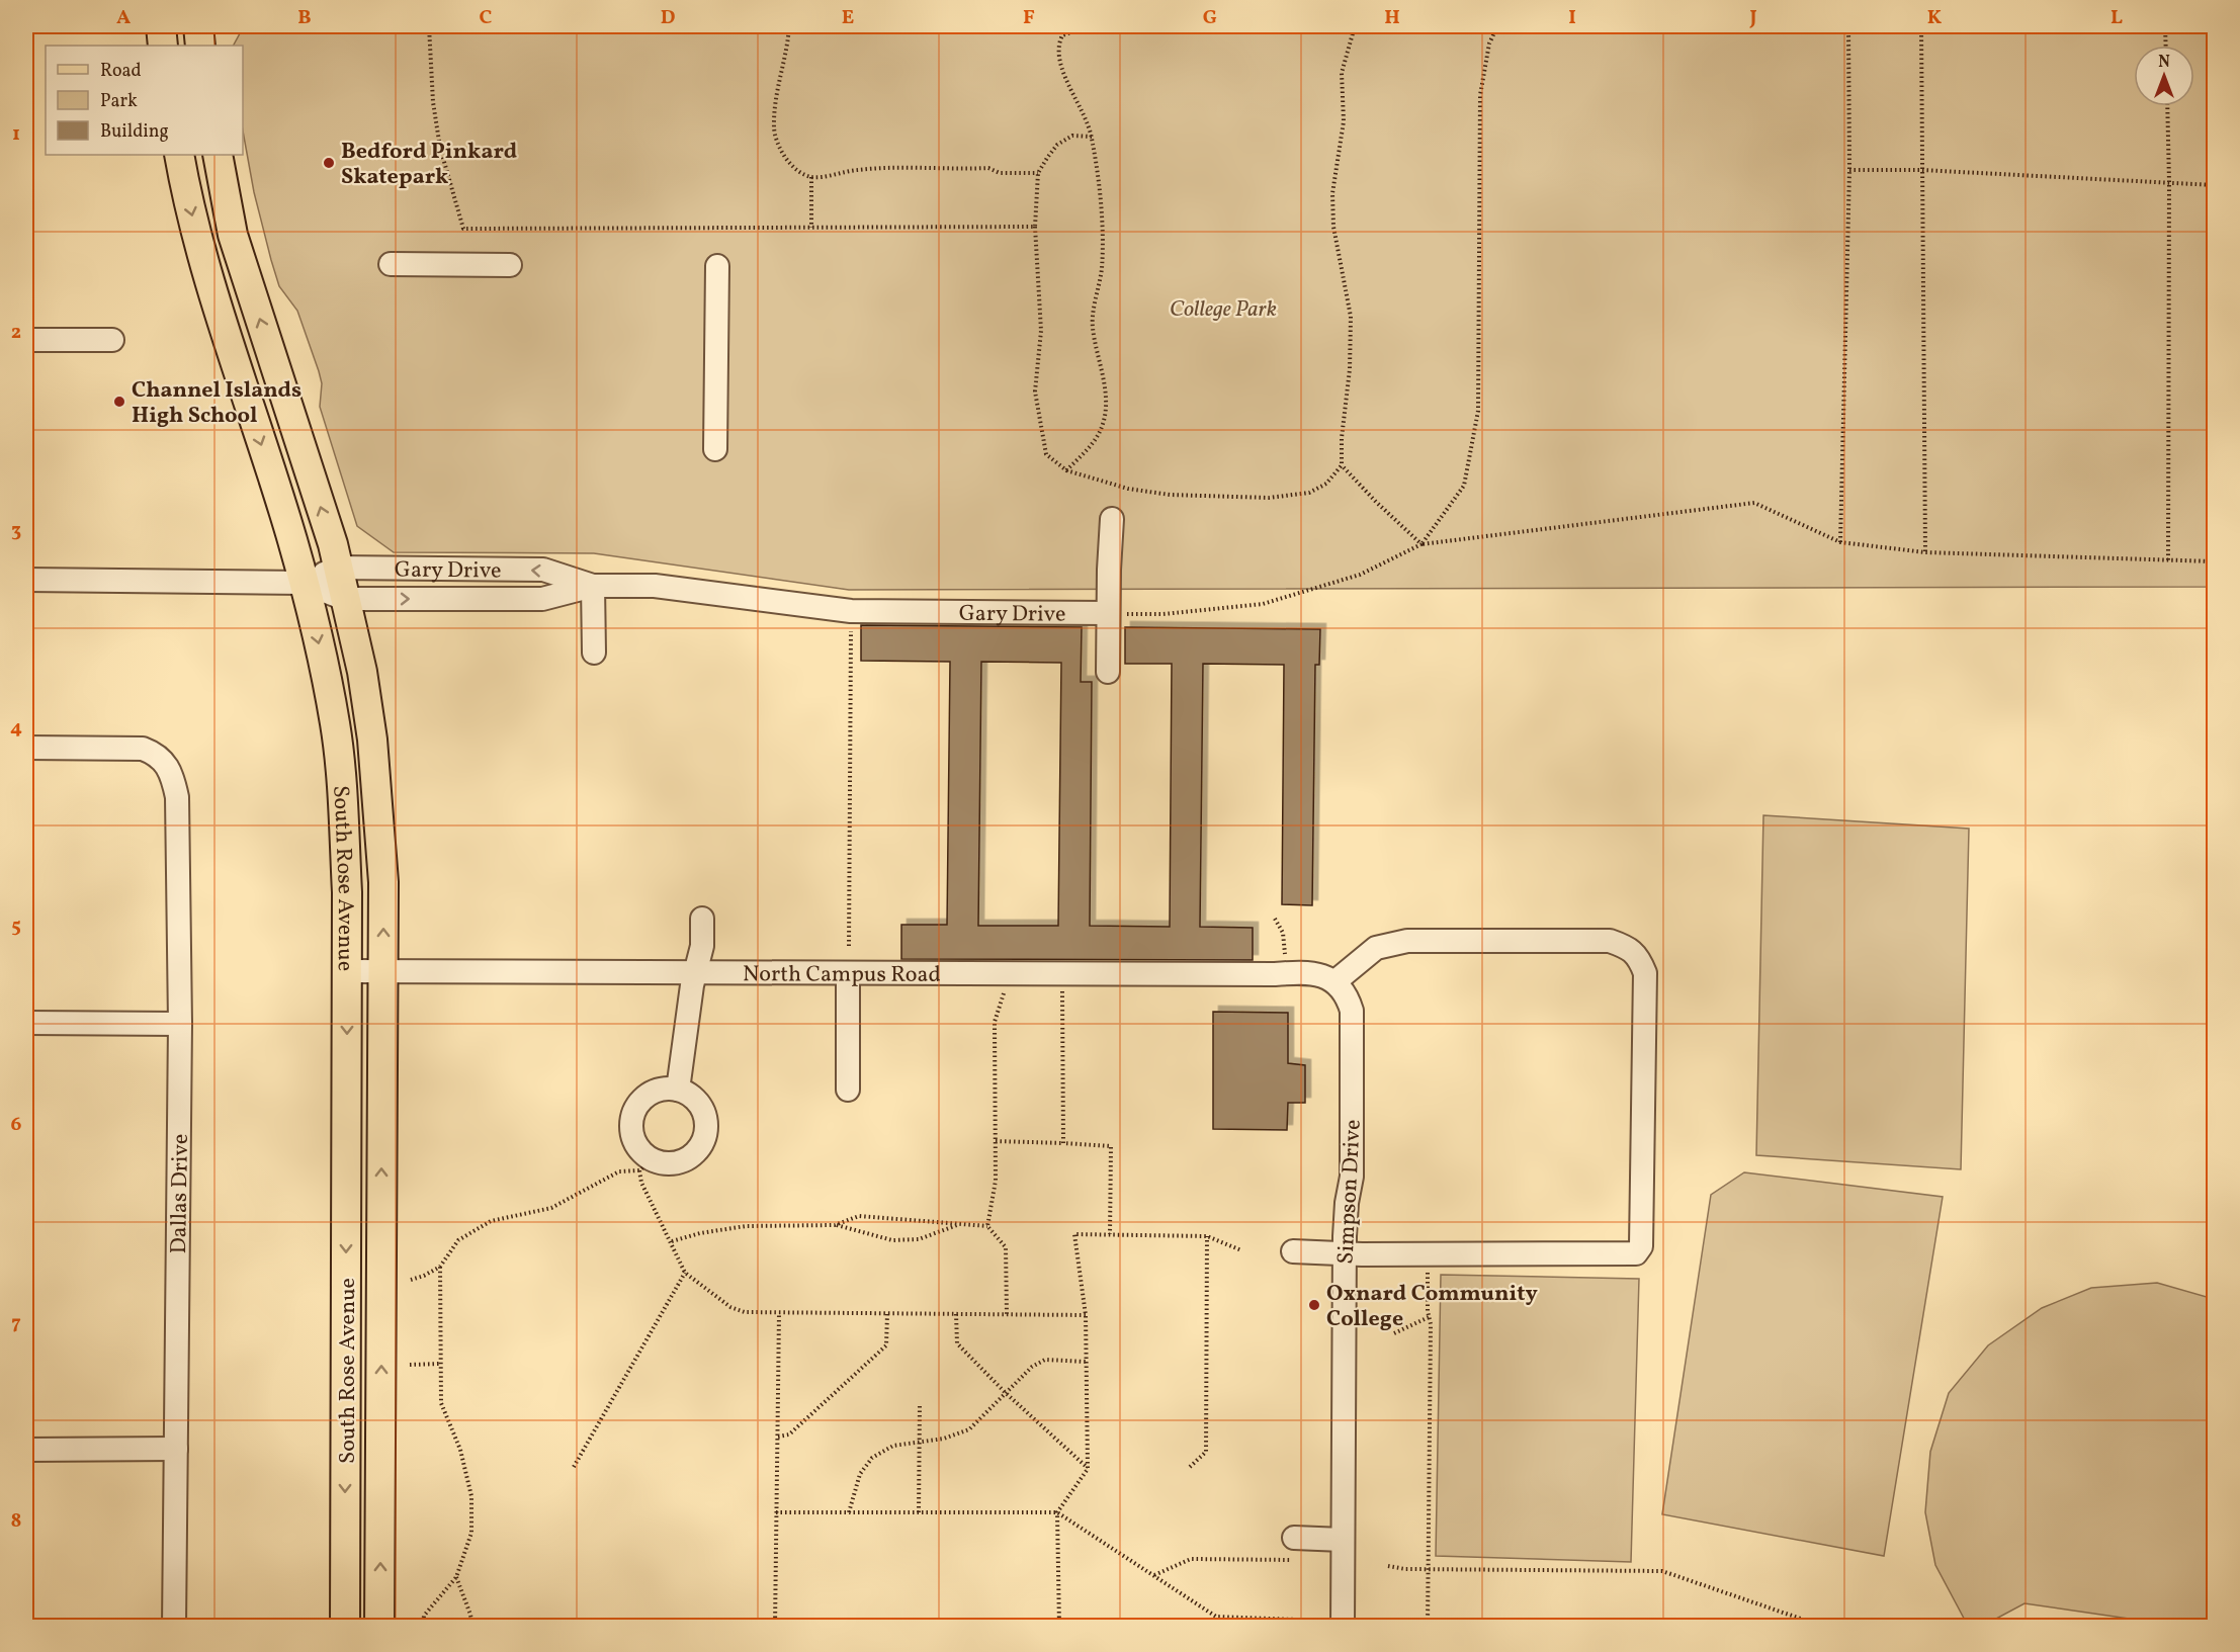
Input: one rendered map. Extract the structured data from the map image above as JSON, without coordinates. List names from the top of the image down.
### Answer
{
  "streets": {
    "main road": ["South Rose Avenue"],
    "street": [
      "Gary Drive",
      "North Campus Road",
      "Simpson Drive",
      "Dallas Drive"
    ]
  },
  "crossings": [
    ["Gary Drive", "South Rose Avenue"],
    ["South Rose Avenue", "North Campus Road"],
    ["North Campus Road", "Simpson Drive"]
  ],
  "parks": ["College Park"],
  "places": ["Bedford Pinkard Skatepark", "Channel Islands High School", "Oxnard Community College"],
  "legend": ["Road", "Park", "Building"],
  "north": "top",
  "grid": {
    "columns": [
      "A",
      "B",
      "C",
      "D",
      "E",
      "F",
      "G",
      "H",
      "I",
      "J",
      "K",
      "L"
    ],
    "rows": [
      "1",
      "2",
      "3",
      "4",
      "5",
      "6",
      "7",
      "8"
    ]
  }
}
